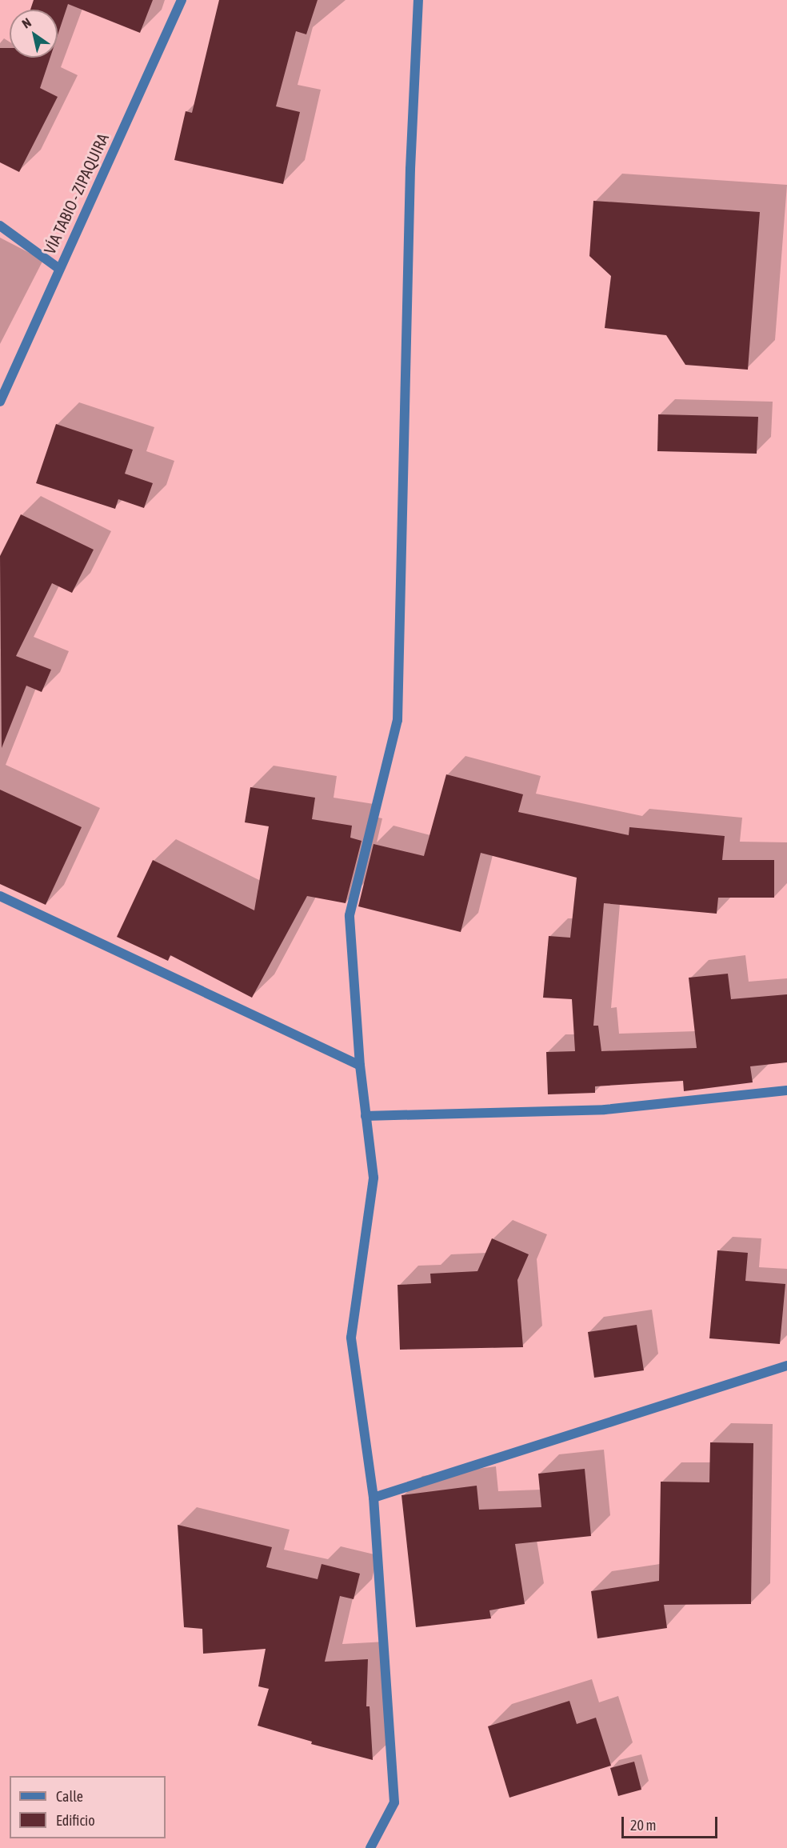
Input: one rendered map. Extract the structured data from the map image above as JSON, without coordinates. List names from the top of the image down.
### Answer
{
  "streets": {
    "street": ["VÍA TABIO - ZIPAQUIRA"]
  },
  "legend": ["Calle", "Edificio"],
  "scale_bar": "20 m",
  "north": "top left"
}
